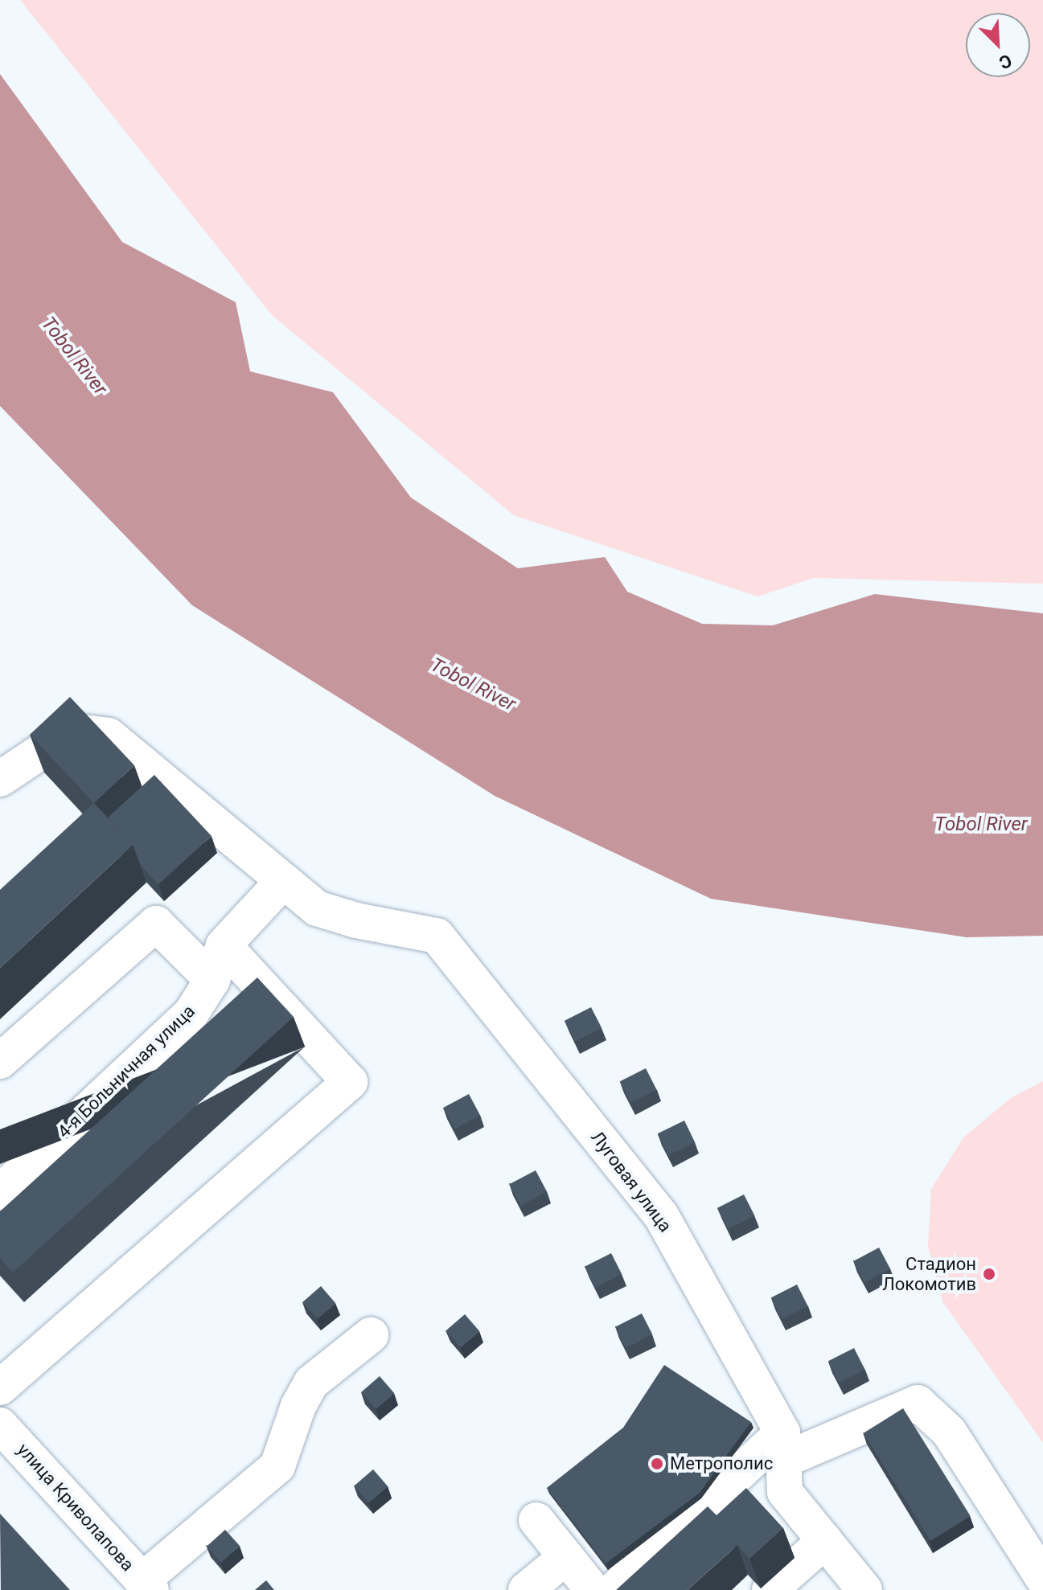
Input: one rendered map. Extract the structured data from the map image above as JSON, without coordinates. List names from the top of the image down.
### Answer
{
  "streets": {
    "street": ["4-я Больничная улица", "Луговая улица", "улица Криволапова"]
  },
  "crossings": [
    ["4-я Больничная улица", "Луговая улица"]
  ],
  "water": ["Tobol River"],
  "places": ["Стадион Локомотив", "Метрополис"],
  "north": "bottom right"
}
